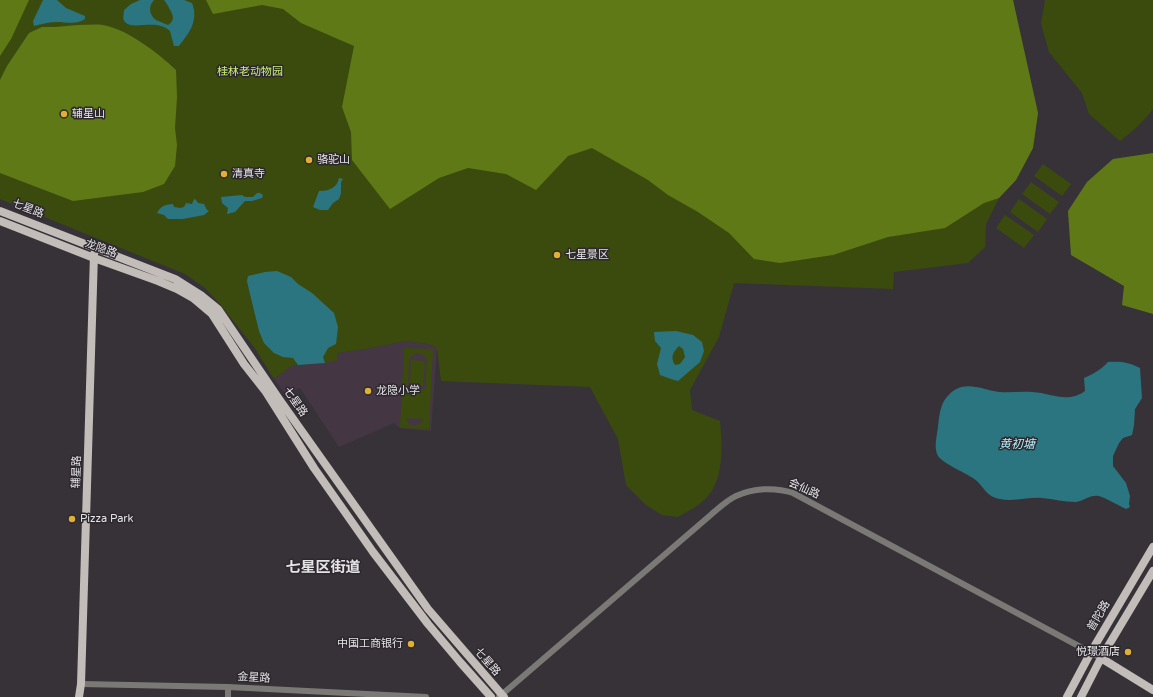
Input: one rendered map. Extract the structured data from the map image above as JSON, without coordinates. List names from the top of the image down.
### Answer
{
  "streets": {
    "main road": [
      "七星路",
      "龙隐路",
      "辅星路",
      "普陀路"
    ],
    "street": ["会仙路", "金星路"]
  },
  "crossings": [
    ["七星路", "龙隐路"],
    ["七星路", "辅星路"],
    ["七星路", "会仙路"],
    ["龙隐路", "辅星路"],
    ["辅星路", "金星路"],
    ["会仙路", "普陀路"]
  ],
  "districts": ["七星区街道"],
  "water": ["黄初塘"],
  "parks": ["桂林老动物园"],
  "places": [
    "辅星山",
    "骆驼山",
    "清真寺",
    "七星景区",
    "龙隐小学",
    "Pizza Park",
    "中国工商银行",
    "悦璟酒店"
  ]
}
